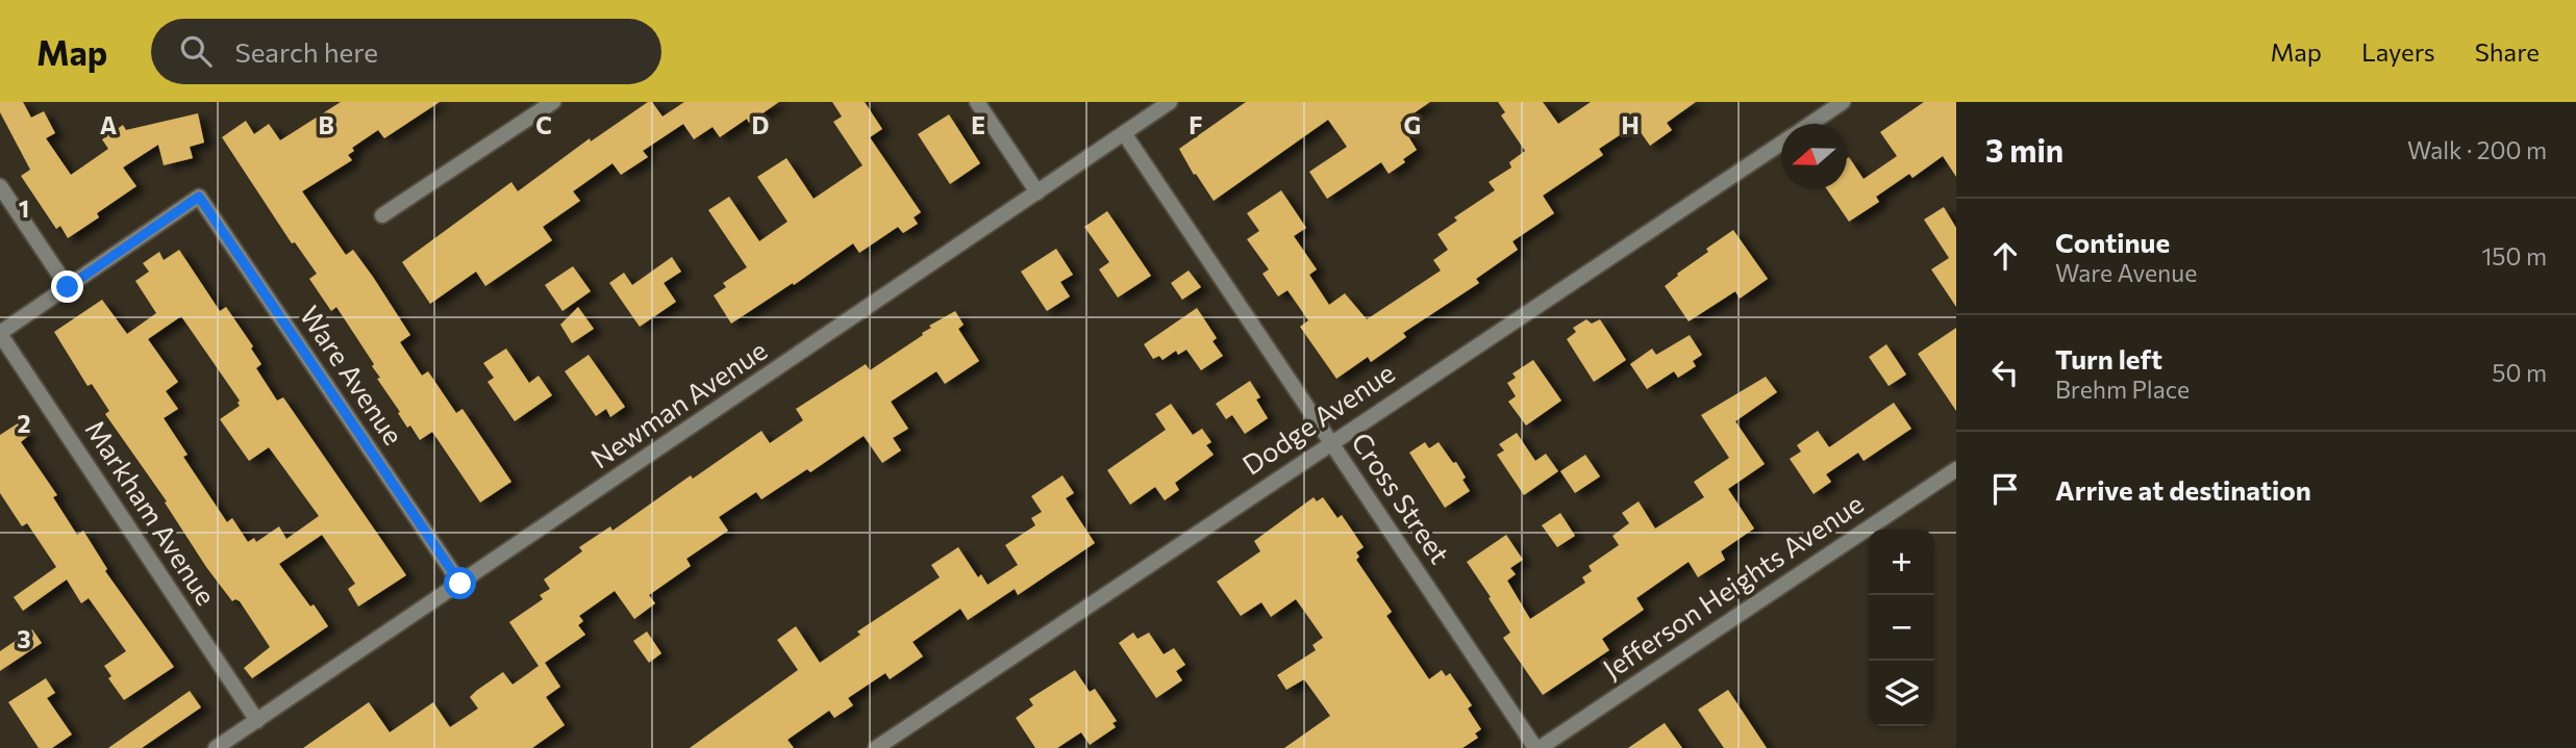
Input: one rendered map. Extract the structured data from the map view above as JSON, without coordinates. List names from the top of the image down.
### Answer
{
  "streets": {
    "street": [
      "Ware Avenue",
      "Newman Avenue",
      "Dodge Avenue",
      "Cross Street",
      "Markham Avenue",
      "Jefferson Heights Avenue"
    ]
  },
  "crossings": [
    ["Ware Avenue", "Newman Avenue"],
    ["Newman Avenue", "Cross Street"],
    ["Newman Avenue", "Markham Avenue"],
    ["Dodge Avenue", "Cross Street"],
    ["Cross Street", "Jefferson Heights Avenue"]
  ],
  "north": "left",
  "page": {
    "header": "Map",
    "search": "Search here",
    "nav": ["Map", "Layers", "Share"],
    "heading": ["3 min", "Walk · 200 m"],
    "list": [
      ["Continue", "Ware Avenue", "150 m"],
      ["Turn left", "Brehm Place", "50 m"],
      "Arrive at destination"
    ],
    "map_buttons": ["+", "−"]
  },
  "grid": {
    "columns": [
      "A",
      "B",
      "C",
      "D",
      "E",
      "F",
      "G",
      "H"
    ],
    "rows": ["1", "2", "3"]
  }
}
